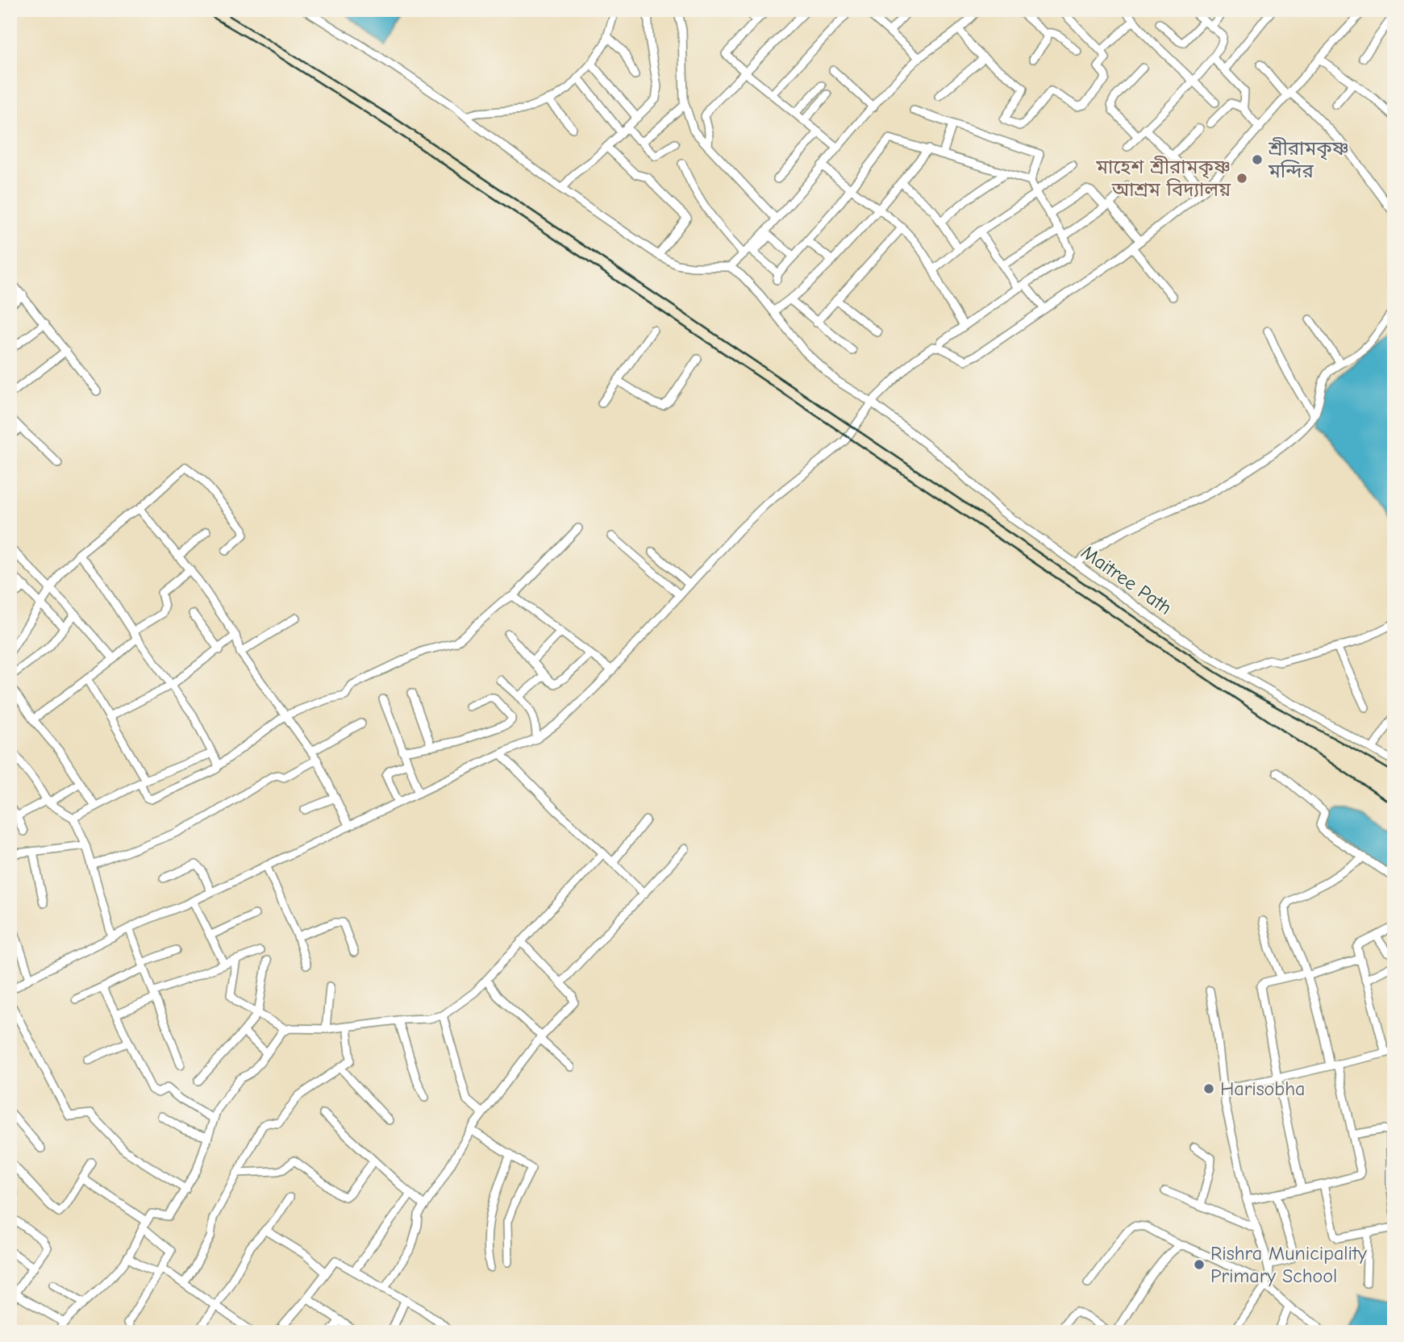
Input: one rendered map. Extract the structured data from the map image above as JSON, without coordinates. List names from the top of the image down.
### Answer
{
  "streets": {
    "street": ["Maitree Path"]
  },
  "places": [
    "শ্রীরামকৃষ্ণ মন্দির",
    "মাহেশ শ্রীরামকৃষ্ণ আশ্রম বিদ্যালয়",
    "Harisobha",
    "Rishra Municipality Primary School"
  ]
}
